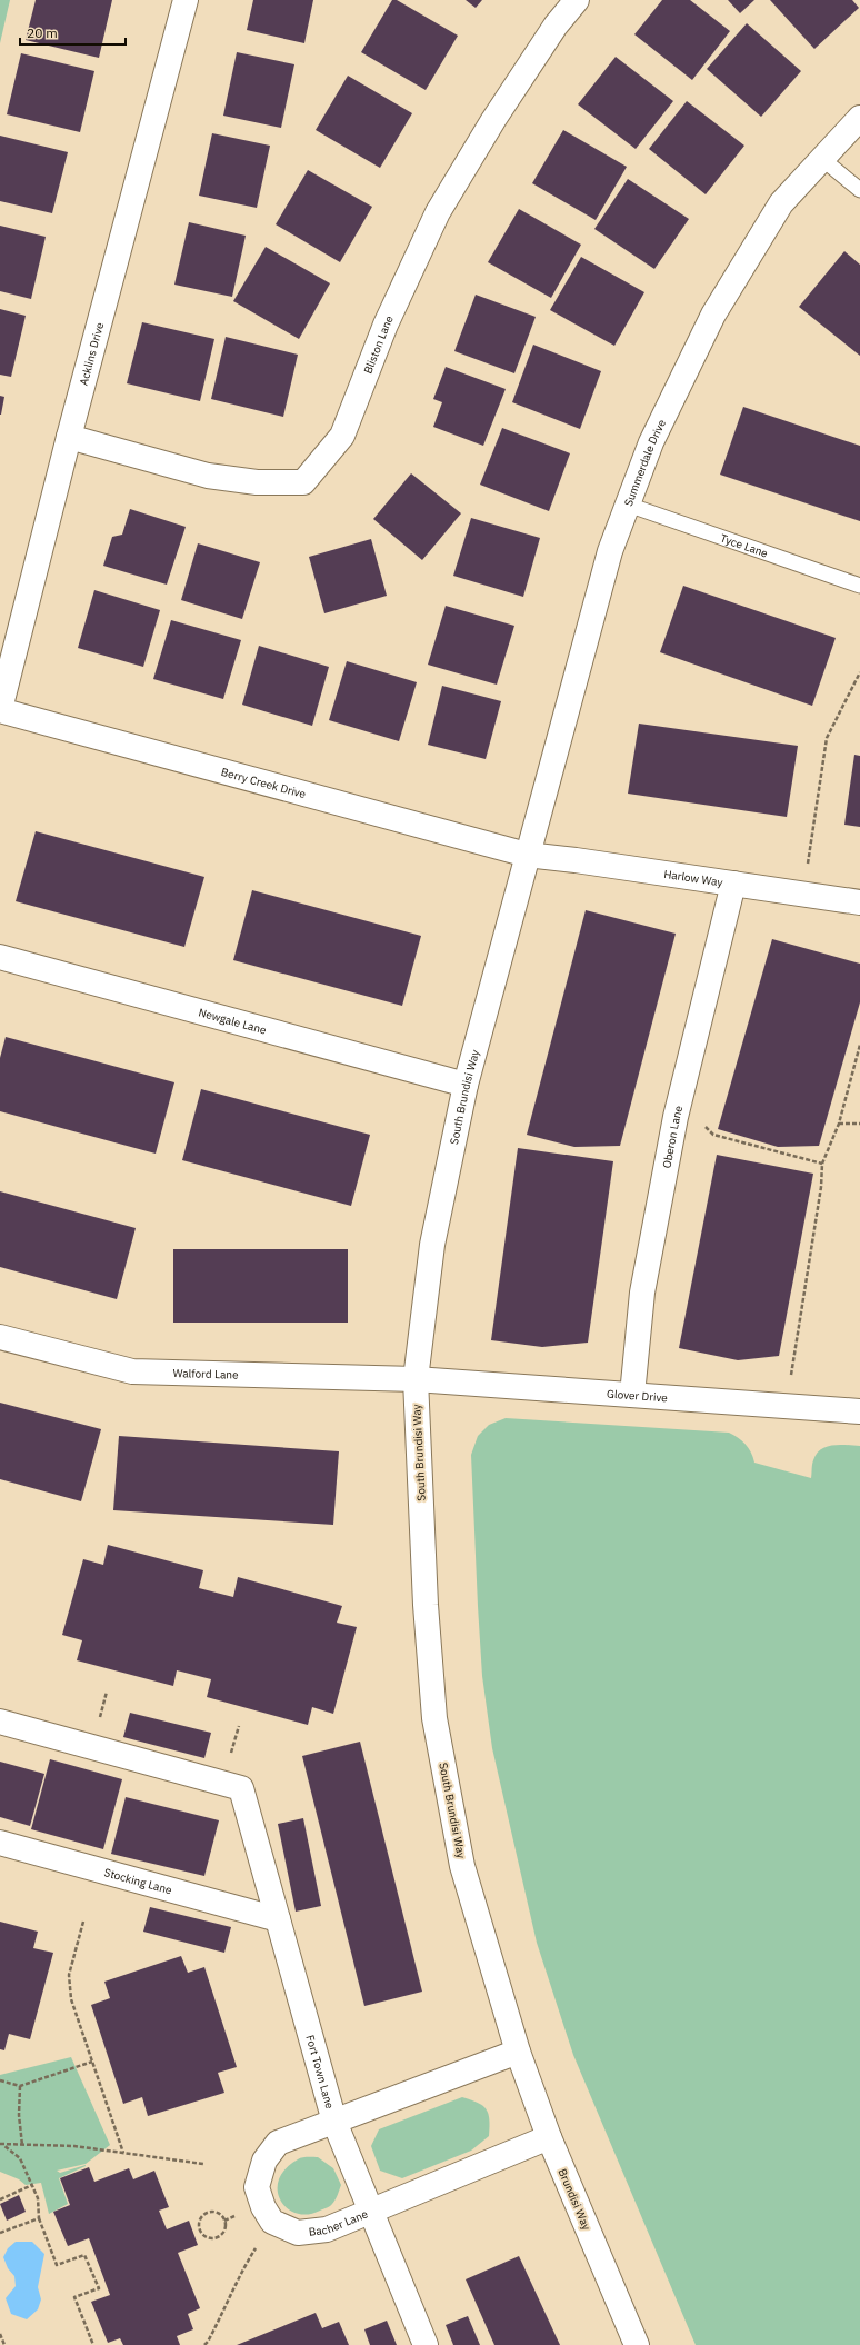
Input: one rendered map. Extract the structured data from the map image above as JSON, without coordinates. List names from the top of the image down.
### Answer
{
  "streets": {
    "street": [
      "Bliston Lane",
      "Acklins Drive",
      "Summerdale Drive",
      "Berry Creek Drive",
      "Harlow Way",
      "Newgale Lane",
      "South Brundisi Way",
      "Oberon Lane",
      "Walford Lane",
      "Glover Drive",
      "Stocking Lane",
      "Fort Town Lane",
      "Brundisi Way",
      "Bacher Lane"
    ],
    "lane": ["Tyce Lane"]
  },
  "crossings": [
    ["Bliston Lane", "Acklins Drive"],
    ["Acklins Drive", "Berry Creek Drive"],
    ["Summerdale Drive", "Tyce Lane"],
    ["Summerdale Drive", "Berry Creek Drive"],
    ["Summerdale Drive", "Harlow Way"],
    ["Summerdale Drive", "South Brundisi Way"],
    ["Berry Creek Drive", "Harlow Way"],
    ["Berry Creek Drive", "South Brundisi Way"],
    ["Harlow Way", "South Brundisi Way"],
    ["Harlow Way", "Oberon Lane"],
    ["Newgale Lane", "South Brundisi Way"],
    ["South Brundisi Way", "Walford Lane"],
    ["South Brundisi Way", "Glover Drive"],
    ["South Brundisi Way", "Brundisi Way"],
    ["South Brundisi Way", "Bacher Lane"],
    ["Oberon Lane", "Glover Drive"],
    ["Walford Lane", "Glover Drive"],
    ["Stocking Lane", "Fort Town Lane"],
    ["Fort Town Lane", "Bacher Lane"],
    ["Brundisi Way", "Bacher Lane"]
  ],
  "scale_bar": "20 m"
}
